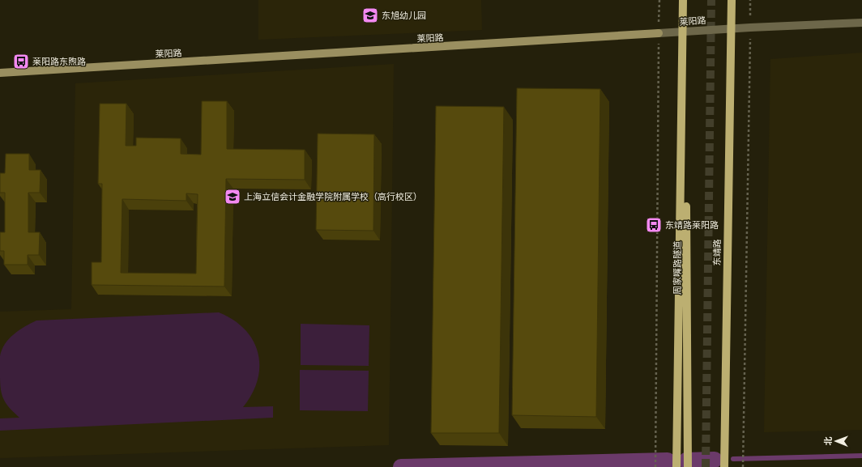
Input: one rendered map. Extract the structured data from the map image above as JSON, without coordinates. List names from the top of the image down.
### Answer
{
  "streets": {
    "main road": ["莱阳路", "东靖路", "周家嘴路隧道"]
  },
  "crossings": [
    ["莱阳路", "东靖路"]
  ],
  "places": {
    "school or university": ["东旭幼儿园", "上海立信会计金融学院附属学校（高行校区）"],
    "bus stop": ["莱阳路东煦路", "东靖路莱阳路"]
  },
  "north": "left"
}
